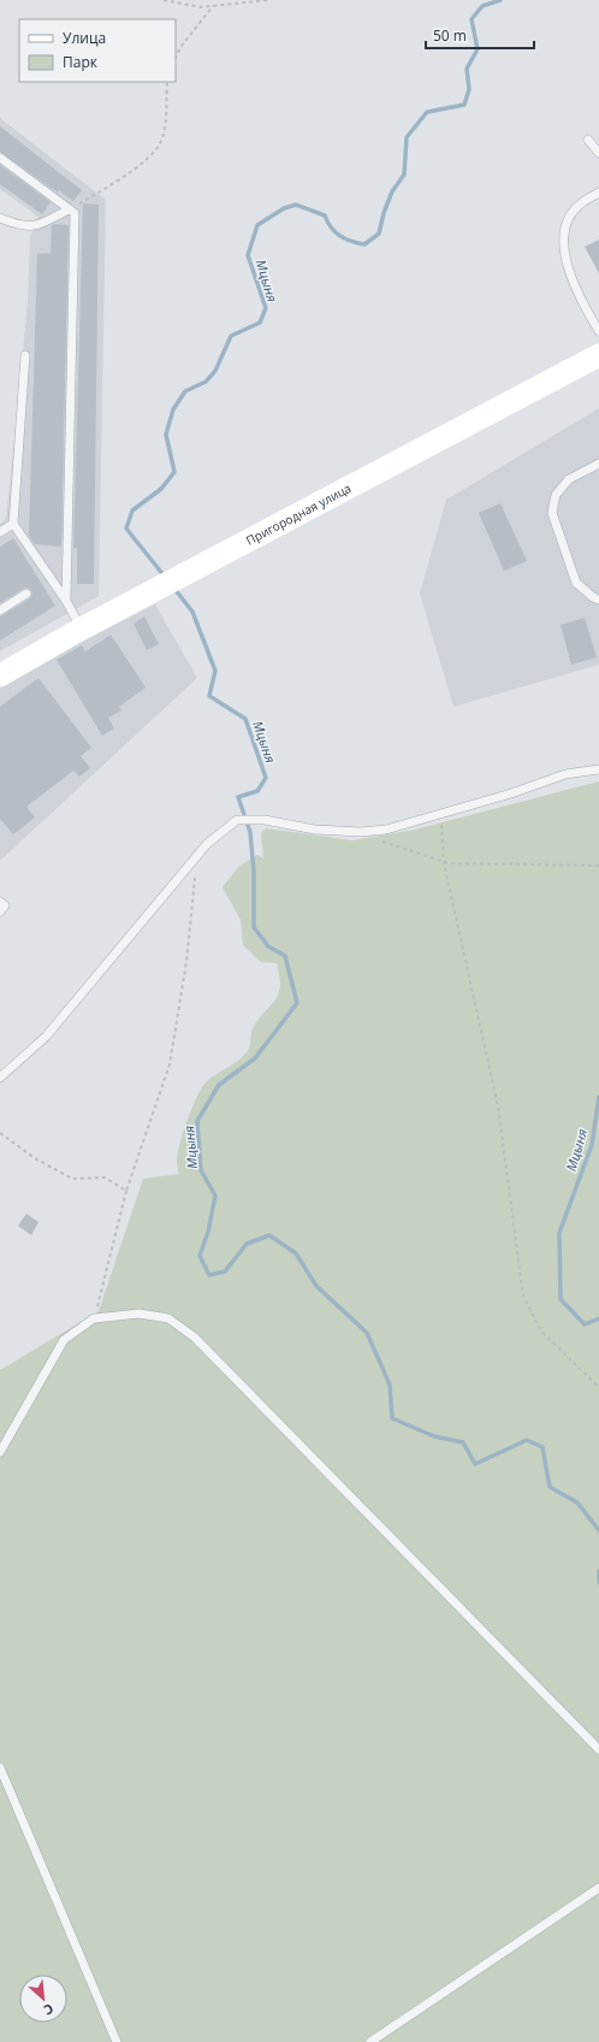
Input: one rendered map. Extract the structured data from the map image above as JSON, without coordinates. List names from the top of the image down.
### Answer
{
  "streets": {
    "street": ["Пригородная улица"]
  },
  "water": ["Мцыня"],
  "legend": ["Улица", "Парк"],
  "scale_bar": "50 m",
  "north": "bottom right"
}
